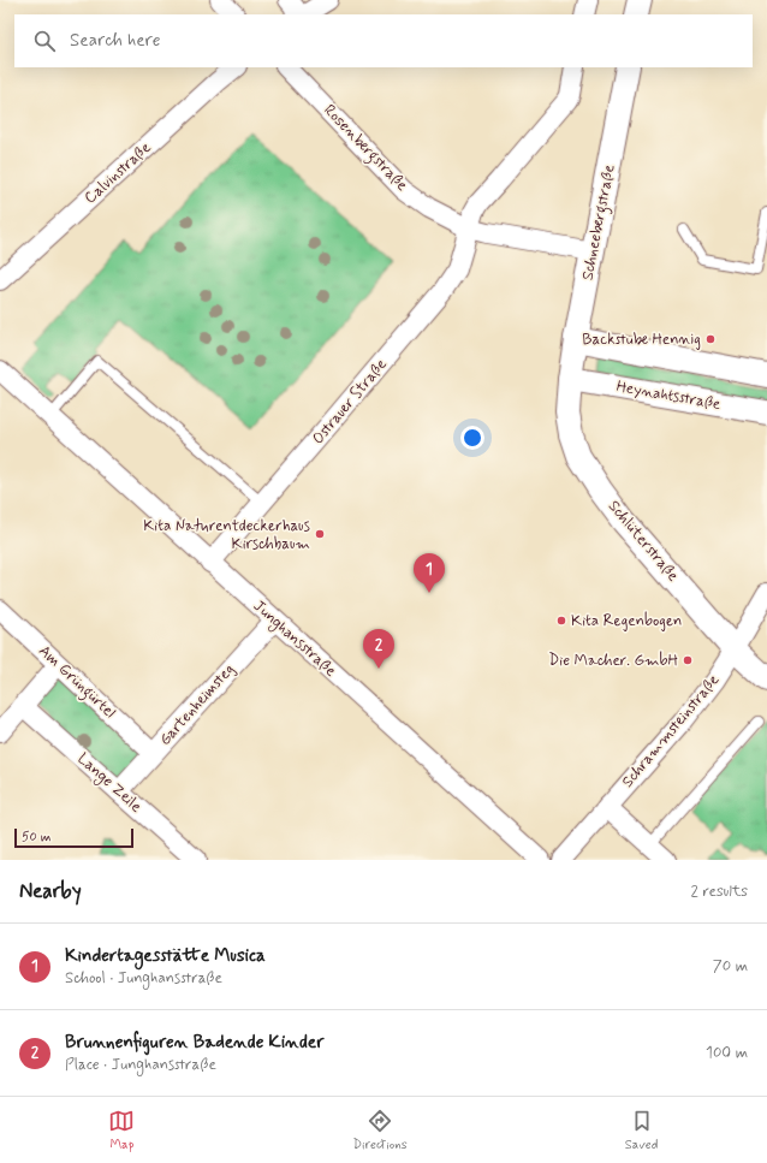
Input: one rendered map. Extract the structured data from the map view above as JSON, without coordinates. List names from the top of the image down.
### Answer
{
  "streets": {
    "street": [
      "Rosenbergstraße",
      "Calvinstraße",
      "Schneebergstraße",
      "Heynahtsstraße",
      "Ostrauer Straße",
      "Schlüterstraße",
      "Junghansstraße",
      "Am Grüngürtel",
      "Gartenheimsteg",
      "Schrammsteinstraße",
      "Lange Zeile"
    ]
  },
  "crossings": [
    ["Rosenbergstraße", "Schneebergstraße"],
    ["Rosenbergstraße", "Ostrauer Straße"],
    ["Schneebergstraße", "Heynahtsstraße"],
    ["Schneebergstraße", "Schlüterstraße"],
    ["Heynahtsstraße", "Schlüterstraße"],
    ["Ostrauer Straße", "Junghansstraße"],
    ["Schlüterstraße", "Schrammsteinstraße"],
    ["Junghansstraße", "Gartenheimsteg"],
    ["Am Grüngürtel", "Gartenheimsteg"],
    ["Gartenheimsteg", "Lange Zeile"]
  ],
  "places": [
    "Backstube Hennig",
    "Kita Naturentdeckerhaus Kirschbaum",
    "Kita Regenbogen",
    "Die Macher. GmbH"
  ],
  "scale_bar": "50 m",
  "page": {
    "search": "Search here",
    "pins": ["1", "2"],
    "scale": "50 m",
    "heading": ["Nearby", "2 results"],
    "list": [
      {
        "mark": "1",
        "name": "Kindertagesstätte Musica",
        "note": "School · Junghansstraße",
        "value": "70 m"
      },
      {
        "mark": "2",
        "name": "Brunnenfiguren Badende Kinder",
        "note": "Place · Junghansstraße",
        "value": "100 m"
      }
    ],
    "nav": ["Map", "Directions", "Saved"]
  }
}
